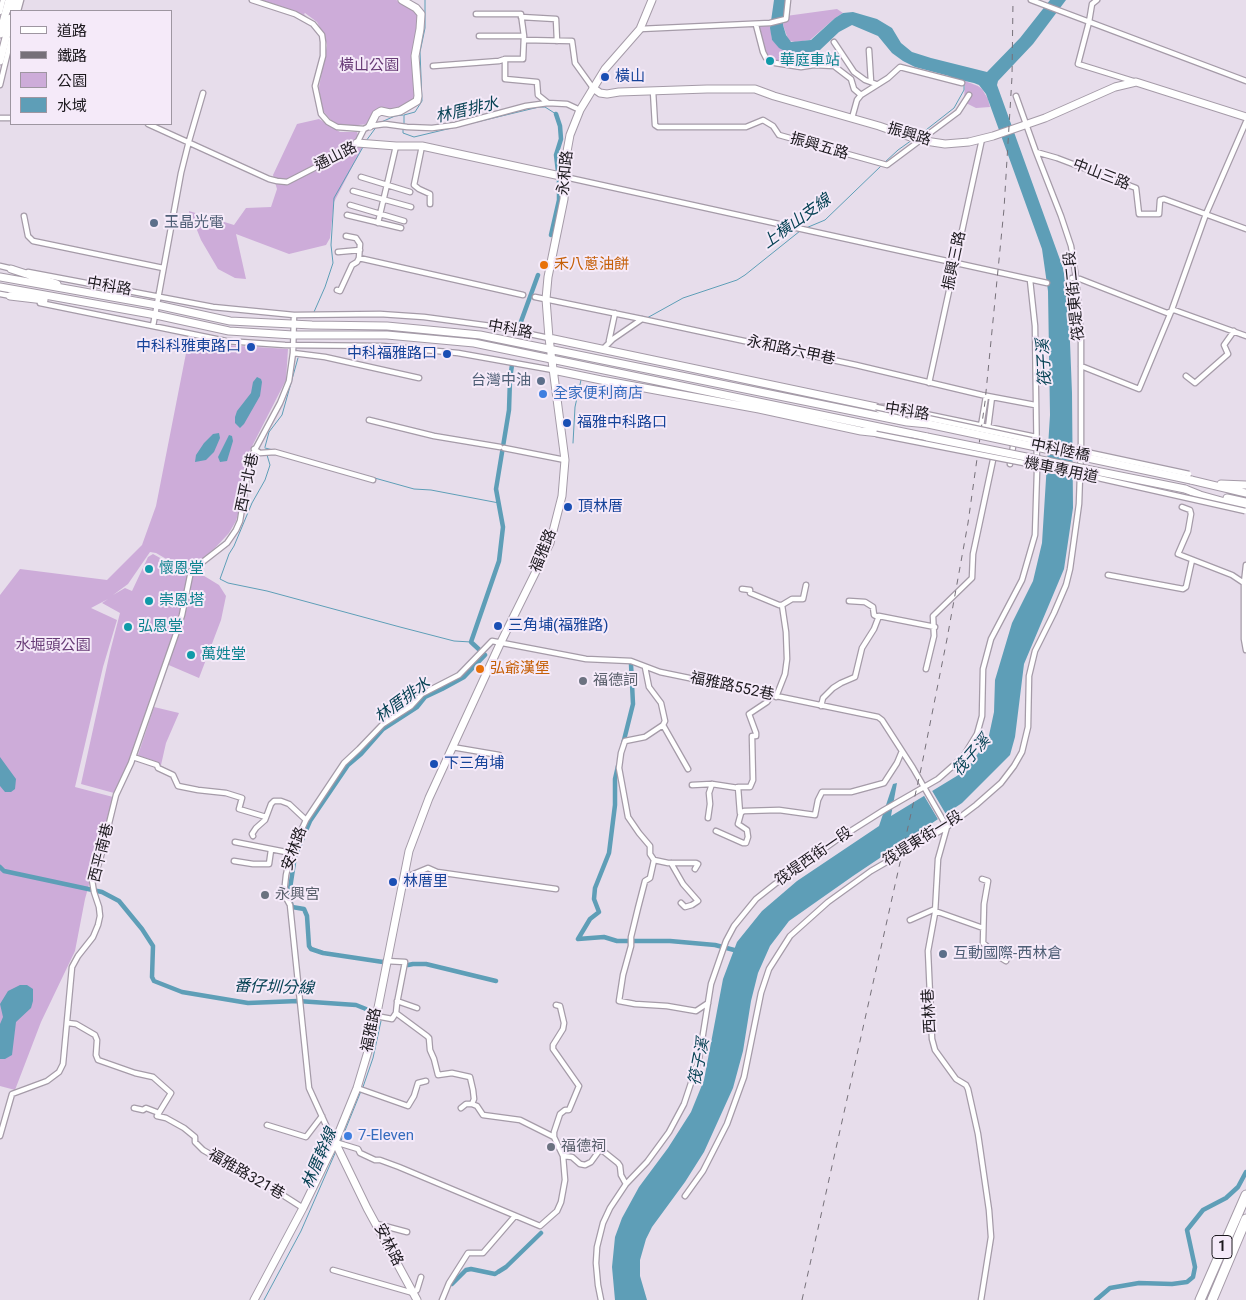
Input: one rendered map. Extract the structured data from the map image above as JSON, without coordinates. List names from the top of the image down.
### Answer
{
  "streets": {
    "highway": ["1"],
    "street": [
      "振興路",
      "振興五路",
      "通山路",
      "永和路",
      "中山三路",
      "振興三路",
      "中科路",
      "筏堤東街二段",
      "永和路六甲巷",
      "中科陸橋",
      "機車專用道",
      "西平北巷",
      "福雅路",
      "福雅路552巷",
      "筏堤東街一段",
      "安林路",
      "西平南巷",
      "筏堤西街一段",
      "西林巷",
      "福雅路321巷"
    ]
  },
  "crossings": [
    ["振興路", "振興五路"],
    ["振興路", "永和路"],
    ["振興路", "振興三路"],
    ["通山路", "永和路"],
    ["永和路", "中科路"],
    ["永和路", "永和路六甲巷"],
    ["永和路", "福雅路"],
    ["中山三路", "筏堤東街二段"],
    ["振興三路", "永和路六甲巷"],
    ["中科路", "中科陸橋"],
    ["中科路", "機車專用道"],
    ["中科路", "西平北巷"],
    ["中科路", "福雅路"],
    ["中科路", "筏堤西街一段"],
    ["筏堤東街二段", "筏堤東街一段"],
    ["永和路六甲巷", "筏堤西街一段"],
    ["中科陸橋", "機車專用道"],
    ["西平北巷", "西平南巷"],
    ["福雅路", "福雅路552巷"],
    ["福雅路", "安林路"],
    ["福雅路", "福雅路321巷"],
    ["福雅路552巷", "筏堤東街一段"],
    ["福雅路552巷", "安林路"],
    ["福雅路552巷", "筏堤西街一段"],
    ["福雅路552巷", "西林巷"],
    ["筏堤東街一段", "西林巷"]
  ],
  "water": [
    "林厝排水",
    "上橫山支線",
    "筏子溪",
    "番仔圳分線",
    "林厝幹線"
  ],
  "parks": ["橫山公園", "水堀頭公園"],
  "places": [
    "華庭車站",
    "橫山",
    "玉晶光電",
    "禾八蔥油餅",
    "中科科雅東路口",
    "中科福雅路口",
    "台灣中油",
    "全家便利商店",
    "福雅中科路口",
    "頂林厝",
    "懷恩堂",
    "崇恩塔",
    "三角埔(福雅路)",
    "弘恩堂",
    "萬姓堂",
    "弘爺漢堡",
    "福德詞",
    "下三角埔",
    "林厝里",
    "永興宮",
    "互動國際-西林倉",
    "7-Eleven",
    "福德祠"
  ],
  "legend": [
    "道路",
    "鐵路",
    "公園",
    "水域"
  ]
}
